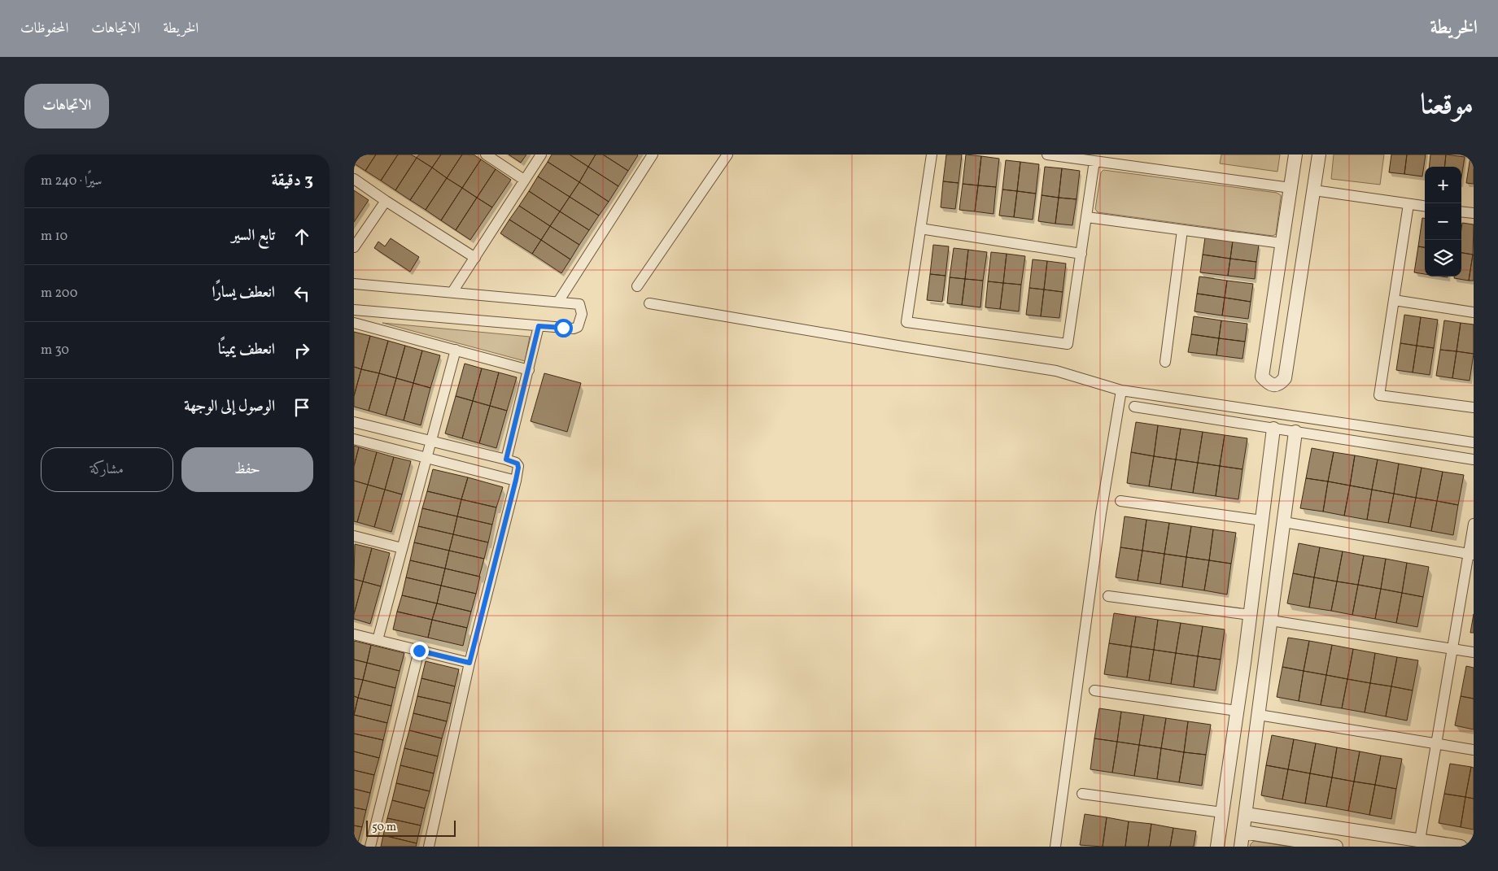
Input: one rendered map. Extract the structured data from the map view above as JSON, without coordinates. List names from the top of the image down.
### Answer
{
  "scale_bar": "50 m",
  "page": {
    "header": "الخريطة",
    "nav": ["الخريطة", "الاتجاهات", "المحفوظات"],
    "title": "موقعنا",
    "buttons": [
      "الاتجاهات",
      ["حفظ", "مشاركة"]
    ],
    "heading": ["3 دقيقة", "سيرًا · 240 m"],
    "map_buttons": ["+", "−"],
    "list": [
      ["تابع السير", "10 m"],
      ["انعطف يسارًا", "200 m"],
      ["انعطف يمينًا", "30 m"],
      "الوصول إلى الوجهة"
    ],
    "scale": "50 m"
  }
}
